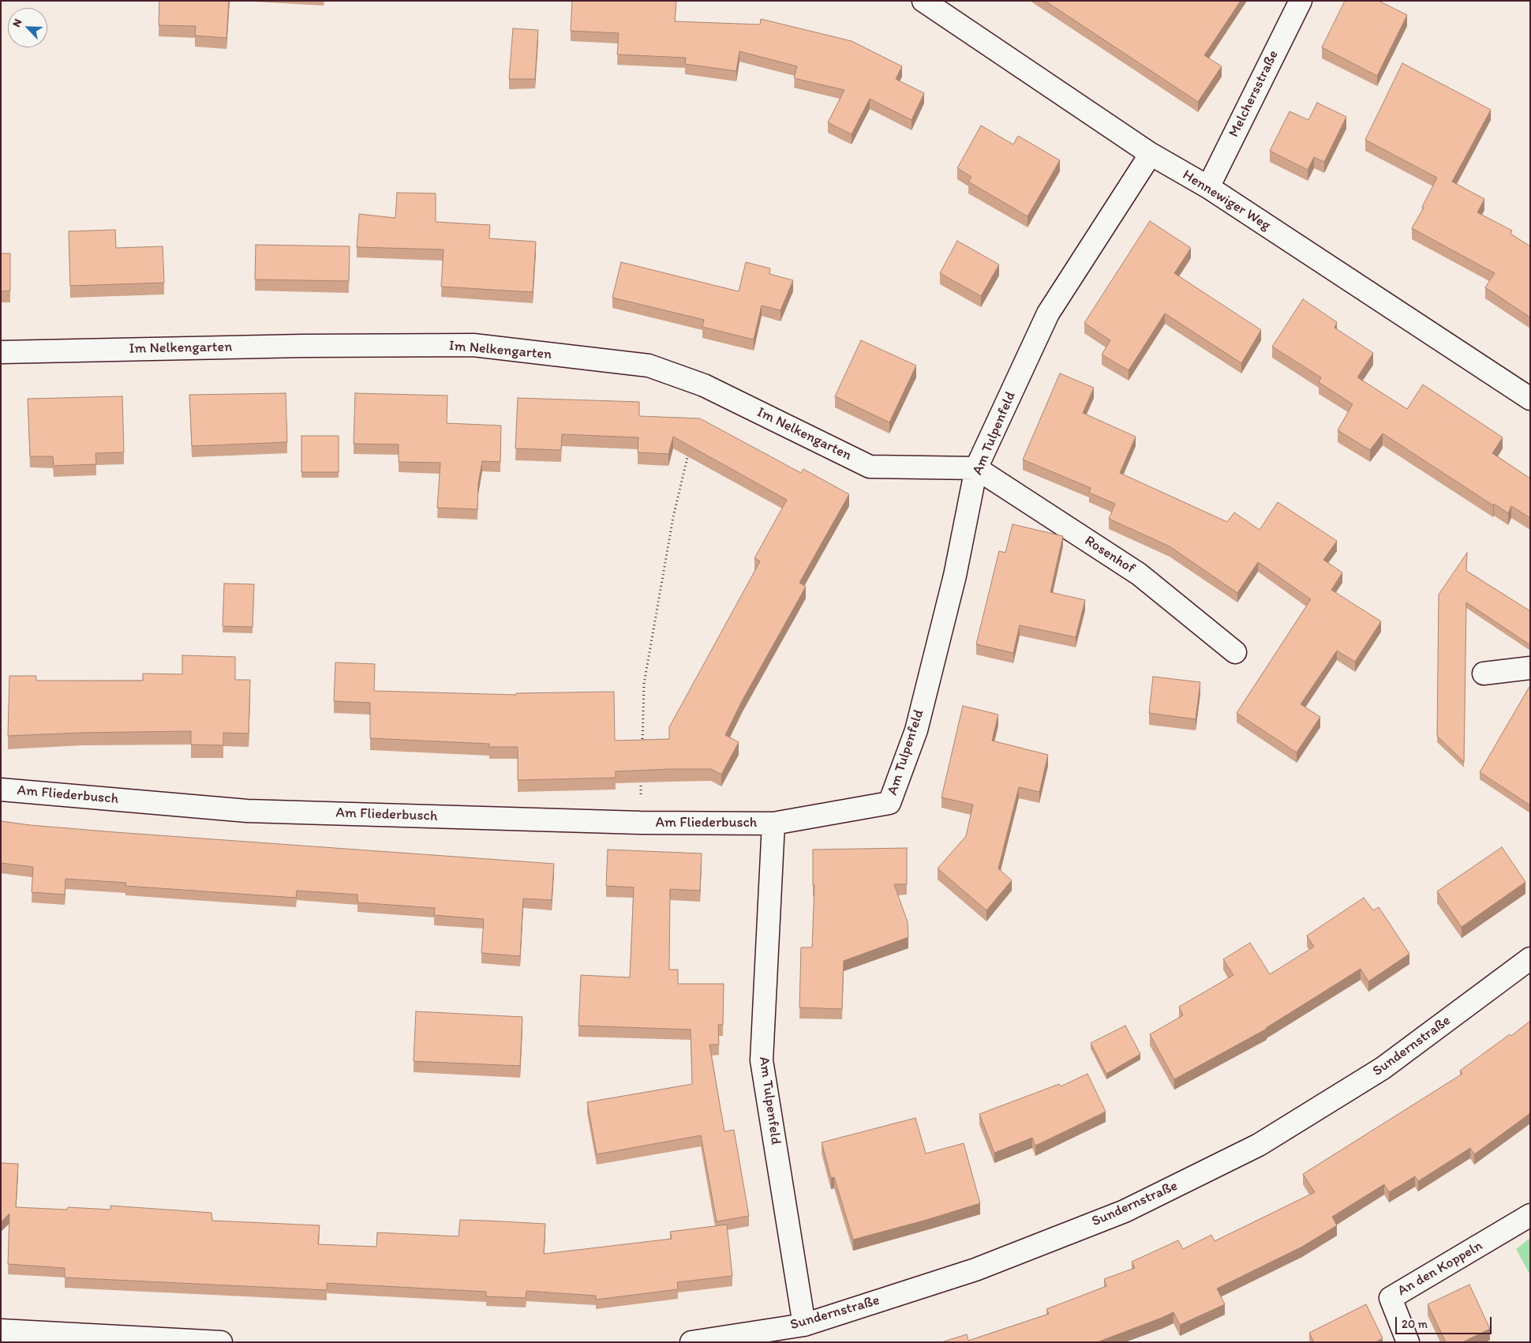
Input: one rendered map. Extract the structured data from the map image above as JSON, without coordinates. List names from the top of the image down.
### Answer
{
  "streets": {
    "street": [
      "Melchersstraße",
      "Hennewiger Weg",
      "Im Nelkengarten",
      "Am Tulpenfeld",
      "Rosenhof",
      "Am Fliederbusch",
      "Sundernstraße",
      "An den Koppeln"
    ]
  },
  "crossings": [
    ["Melchersstraße", "Hennewiger Weg"],
    ["Hennewiger Weg", "Am Tulpenfeld"],
    ["Im Nelkengarten", "Am Tulpenfeld"],
    ["Im Nelkengarten", "Rosenhof"],
    ["Am Tulpenfeld", "Rosenhof"],
    ["Am Tulpenfeld", "Am Fliederbusch"],
    ["Am Tulpenfeld", "Sundernstraße"]
  ],
  "scale_bar": "20 m",
  "north": "top left"
}
